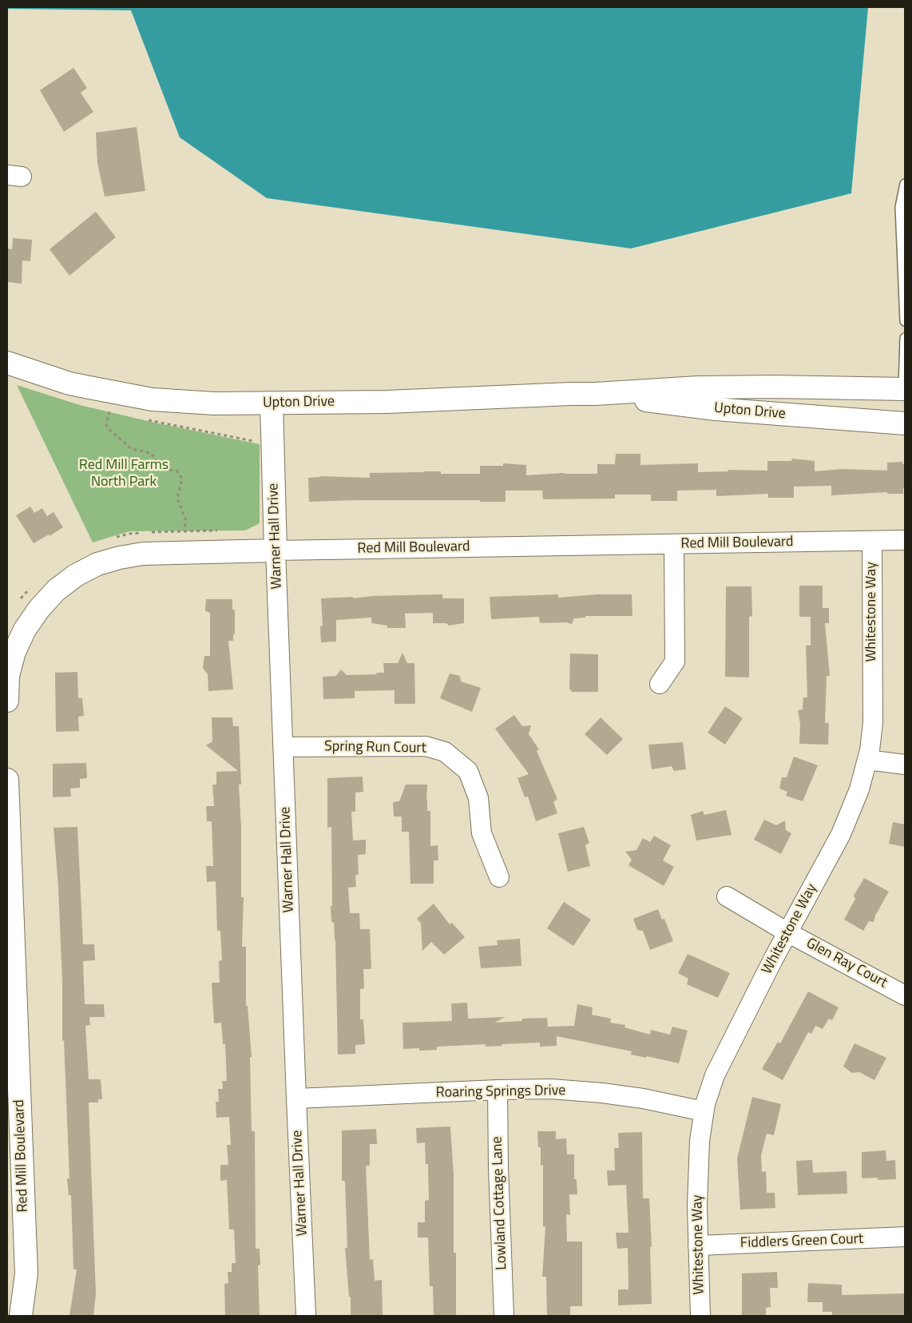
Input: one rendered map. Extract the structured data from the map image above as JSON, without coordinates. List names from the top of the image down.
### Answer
{
  "streets": {
    "main road": ["Upton Drive", "Warner Hall Drive", "Red Mill Boulevard"],
    "street": [
      "Whitestone Way",
      "Spring Run Court",
      "Glen Ray Court",
      "Roaring Springs Drive",
      "Lowland Cottage Lane",
      "Fiddlers Green Court"
    ]
  },
  "crossings": [
    ["Upton Drive", "Warner Hall Drive"],
    ["Warner Hall Drive", "Red Mill Boulevard"],
    ["Warner Hall Drive", "Spring Run Court"],
    ["Warner Hall Drive", "Roaring Springs Drive"],
    ["Red Mill Boulevard", "Whitestone Way"],
    ["Whitestone Way", "Glen Ray Court"],
    ["Whitestone Way", "Roaring Springs Drive"],
    ["Whitestone Way", "Fiddlers Green Court"],
    ["Roaring Springs Drive", "Lowland Cottage Lane"]
  ],
  "parks": ["Red Mill Farms North Park"]
}
